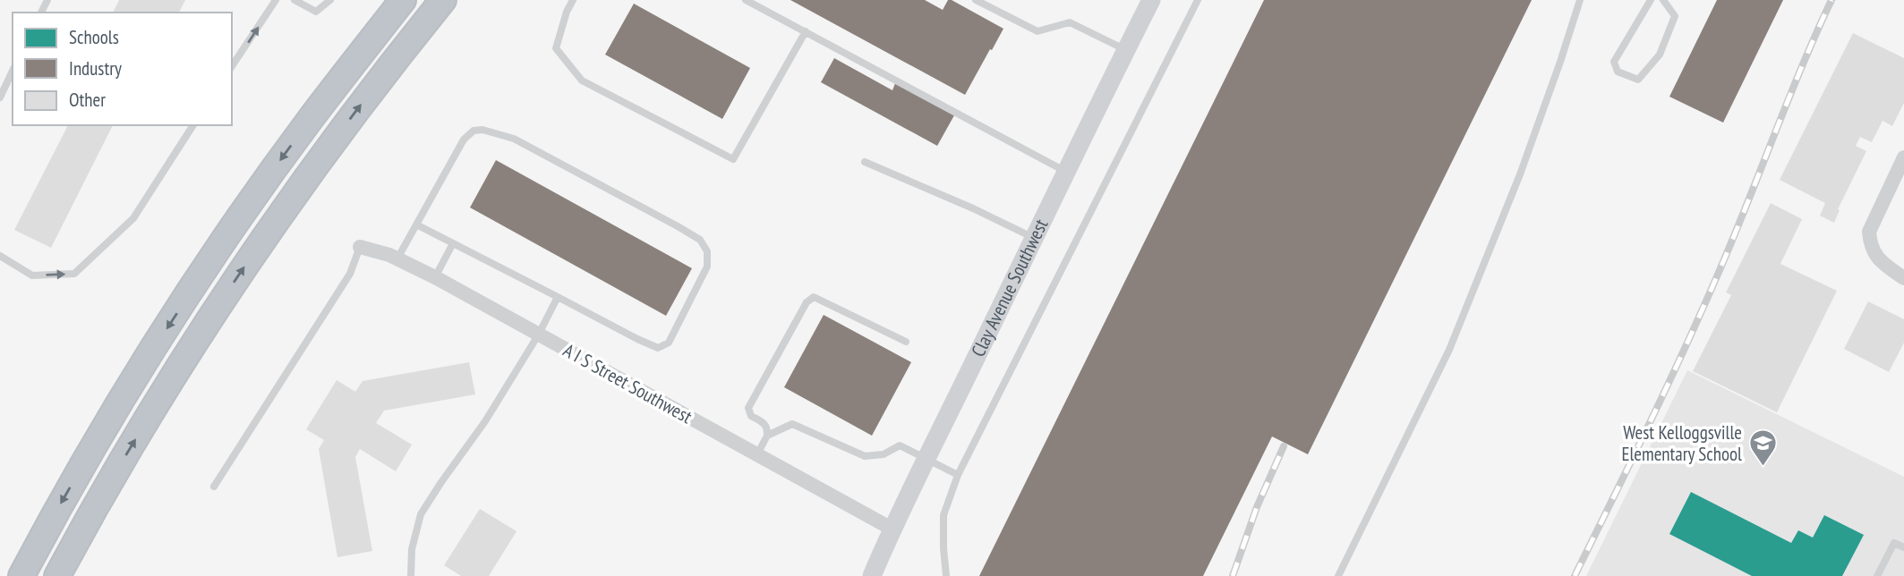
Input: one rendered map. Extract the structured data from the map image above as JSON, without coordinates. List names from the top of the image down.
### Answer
{
  "streets": {
    "street": ["Clay Avenue Southwest", "A I S Street Southwest"]
  },
  "crossings": [
    ["Clay Avenue Southwest", "A I S Street Southwest"]
  ],
  "places": {
    "school or university": ["West Kelloggsville Elementary School"]
  },
  "legend": ["Schools", "Industry", "Other"]
}
